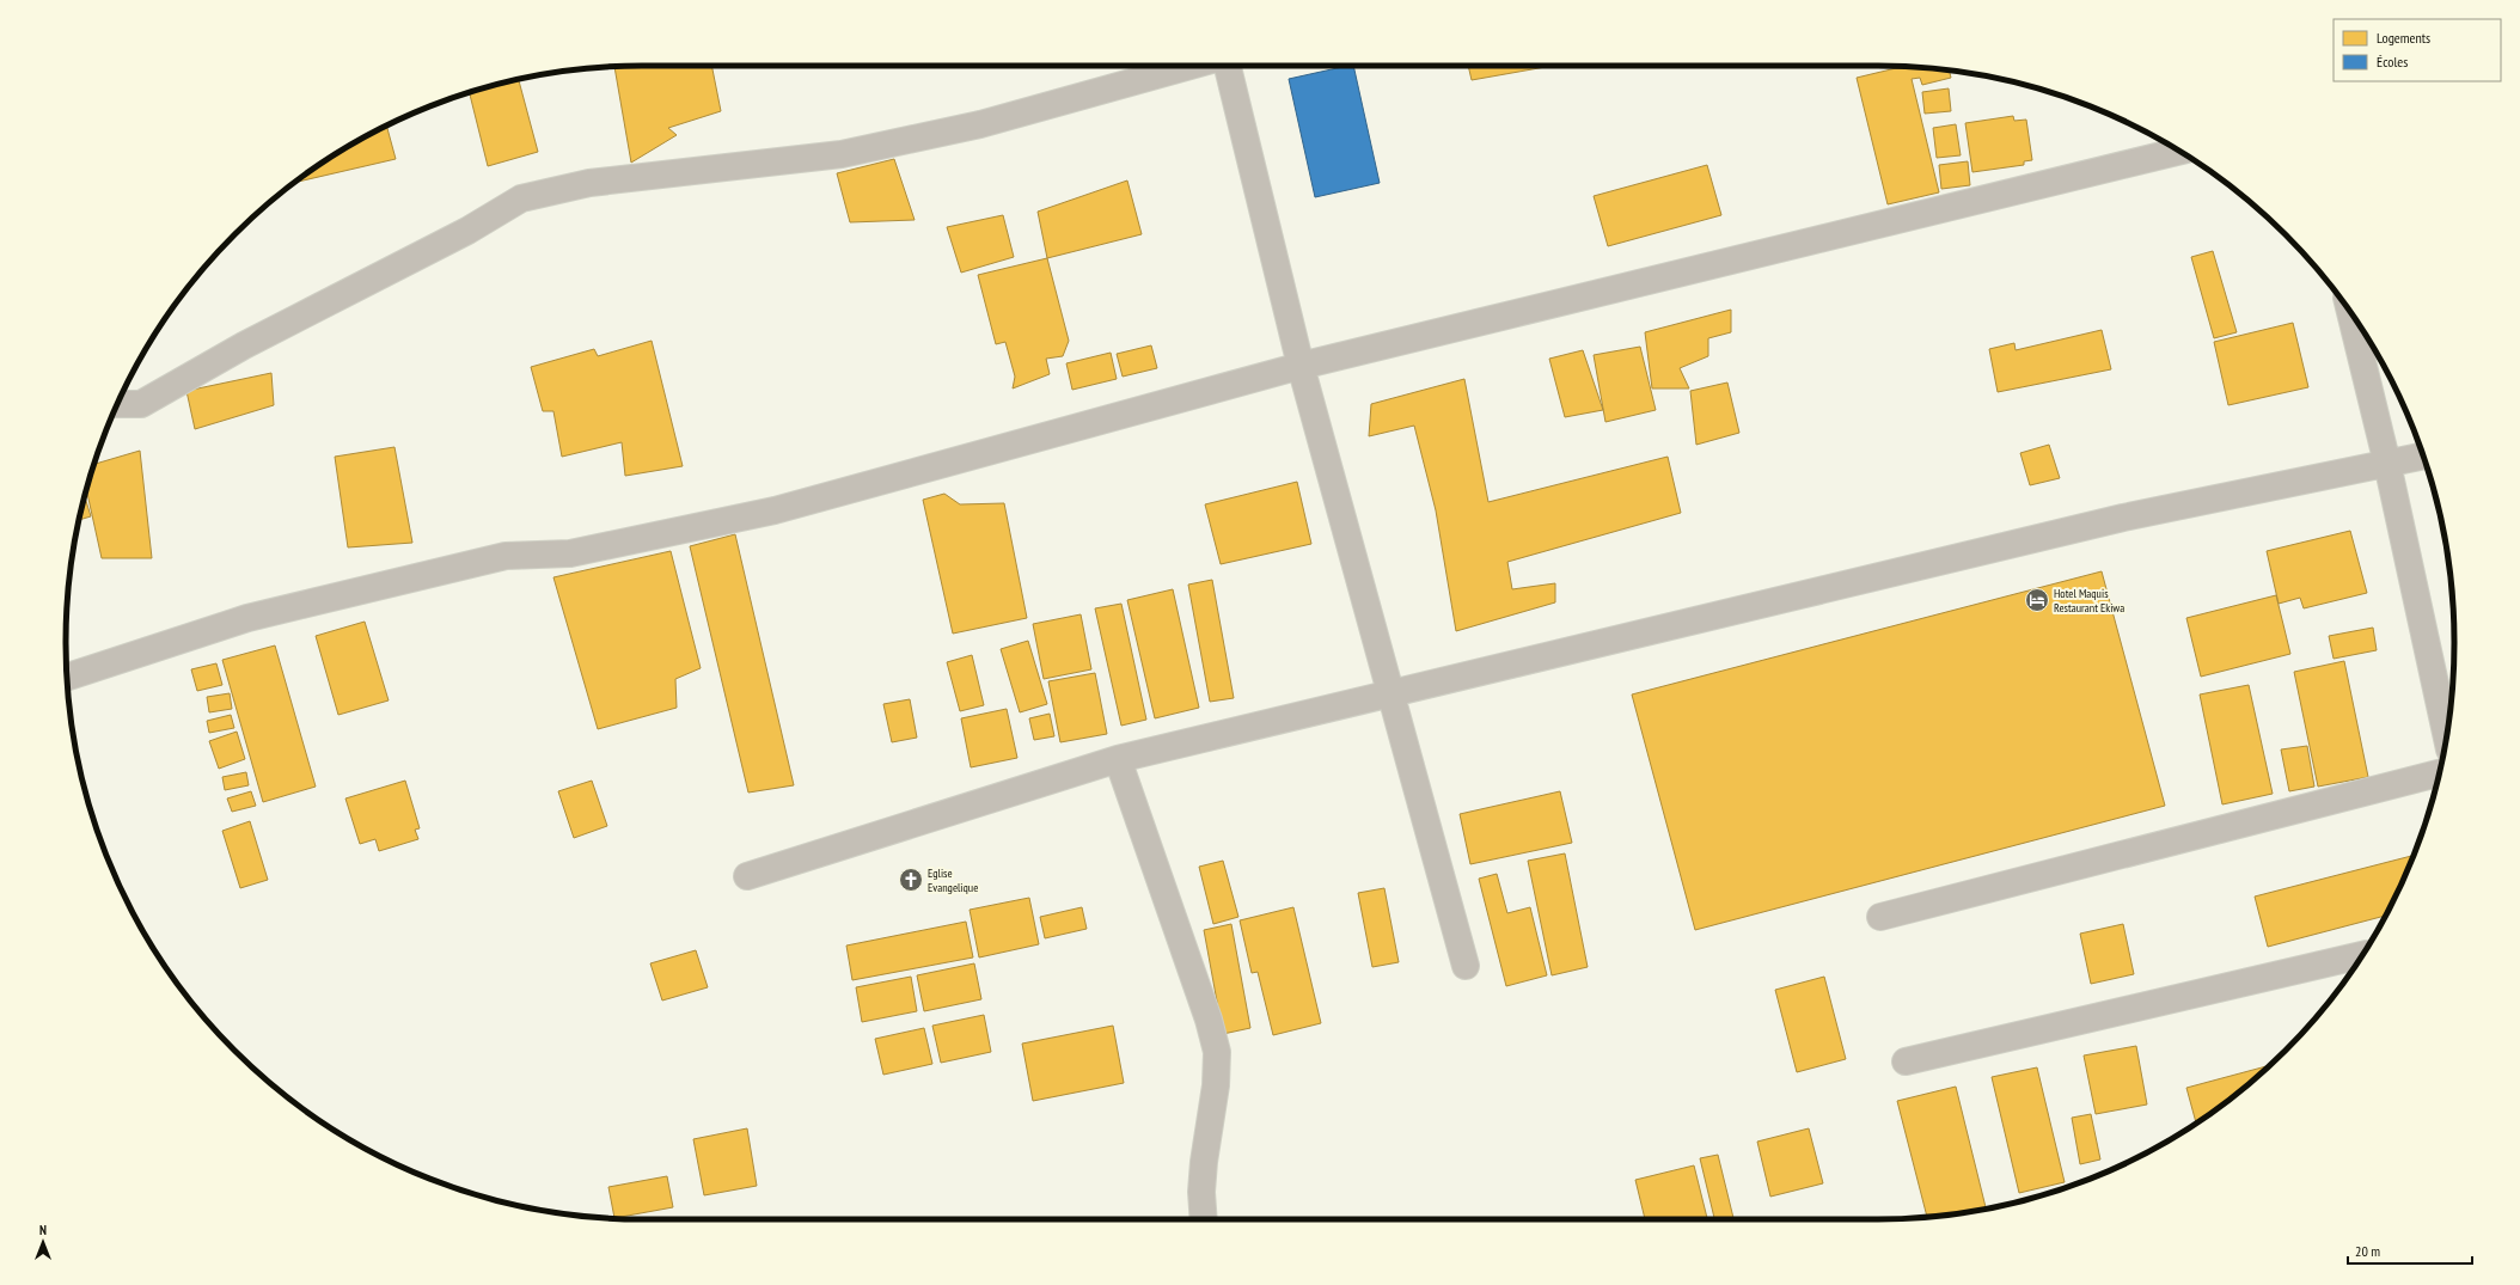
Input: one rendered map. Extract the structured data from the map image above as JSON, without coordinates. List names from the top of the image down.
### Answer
{
  "places": {
    "hotel": ["Hotel Maquis Restaurant Ekiwa"],
    "church": ["Eglise Evangelique"]
  },
  "legend": ["Logements", "Écoles"],
  "scale_bar": "20 m",
  "north": "top"
}
